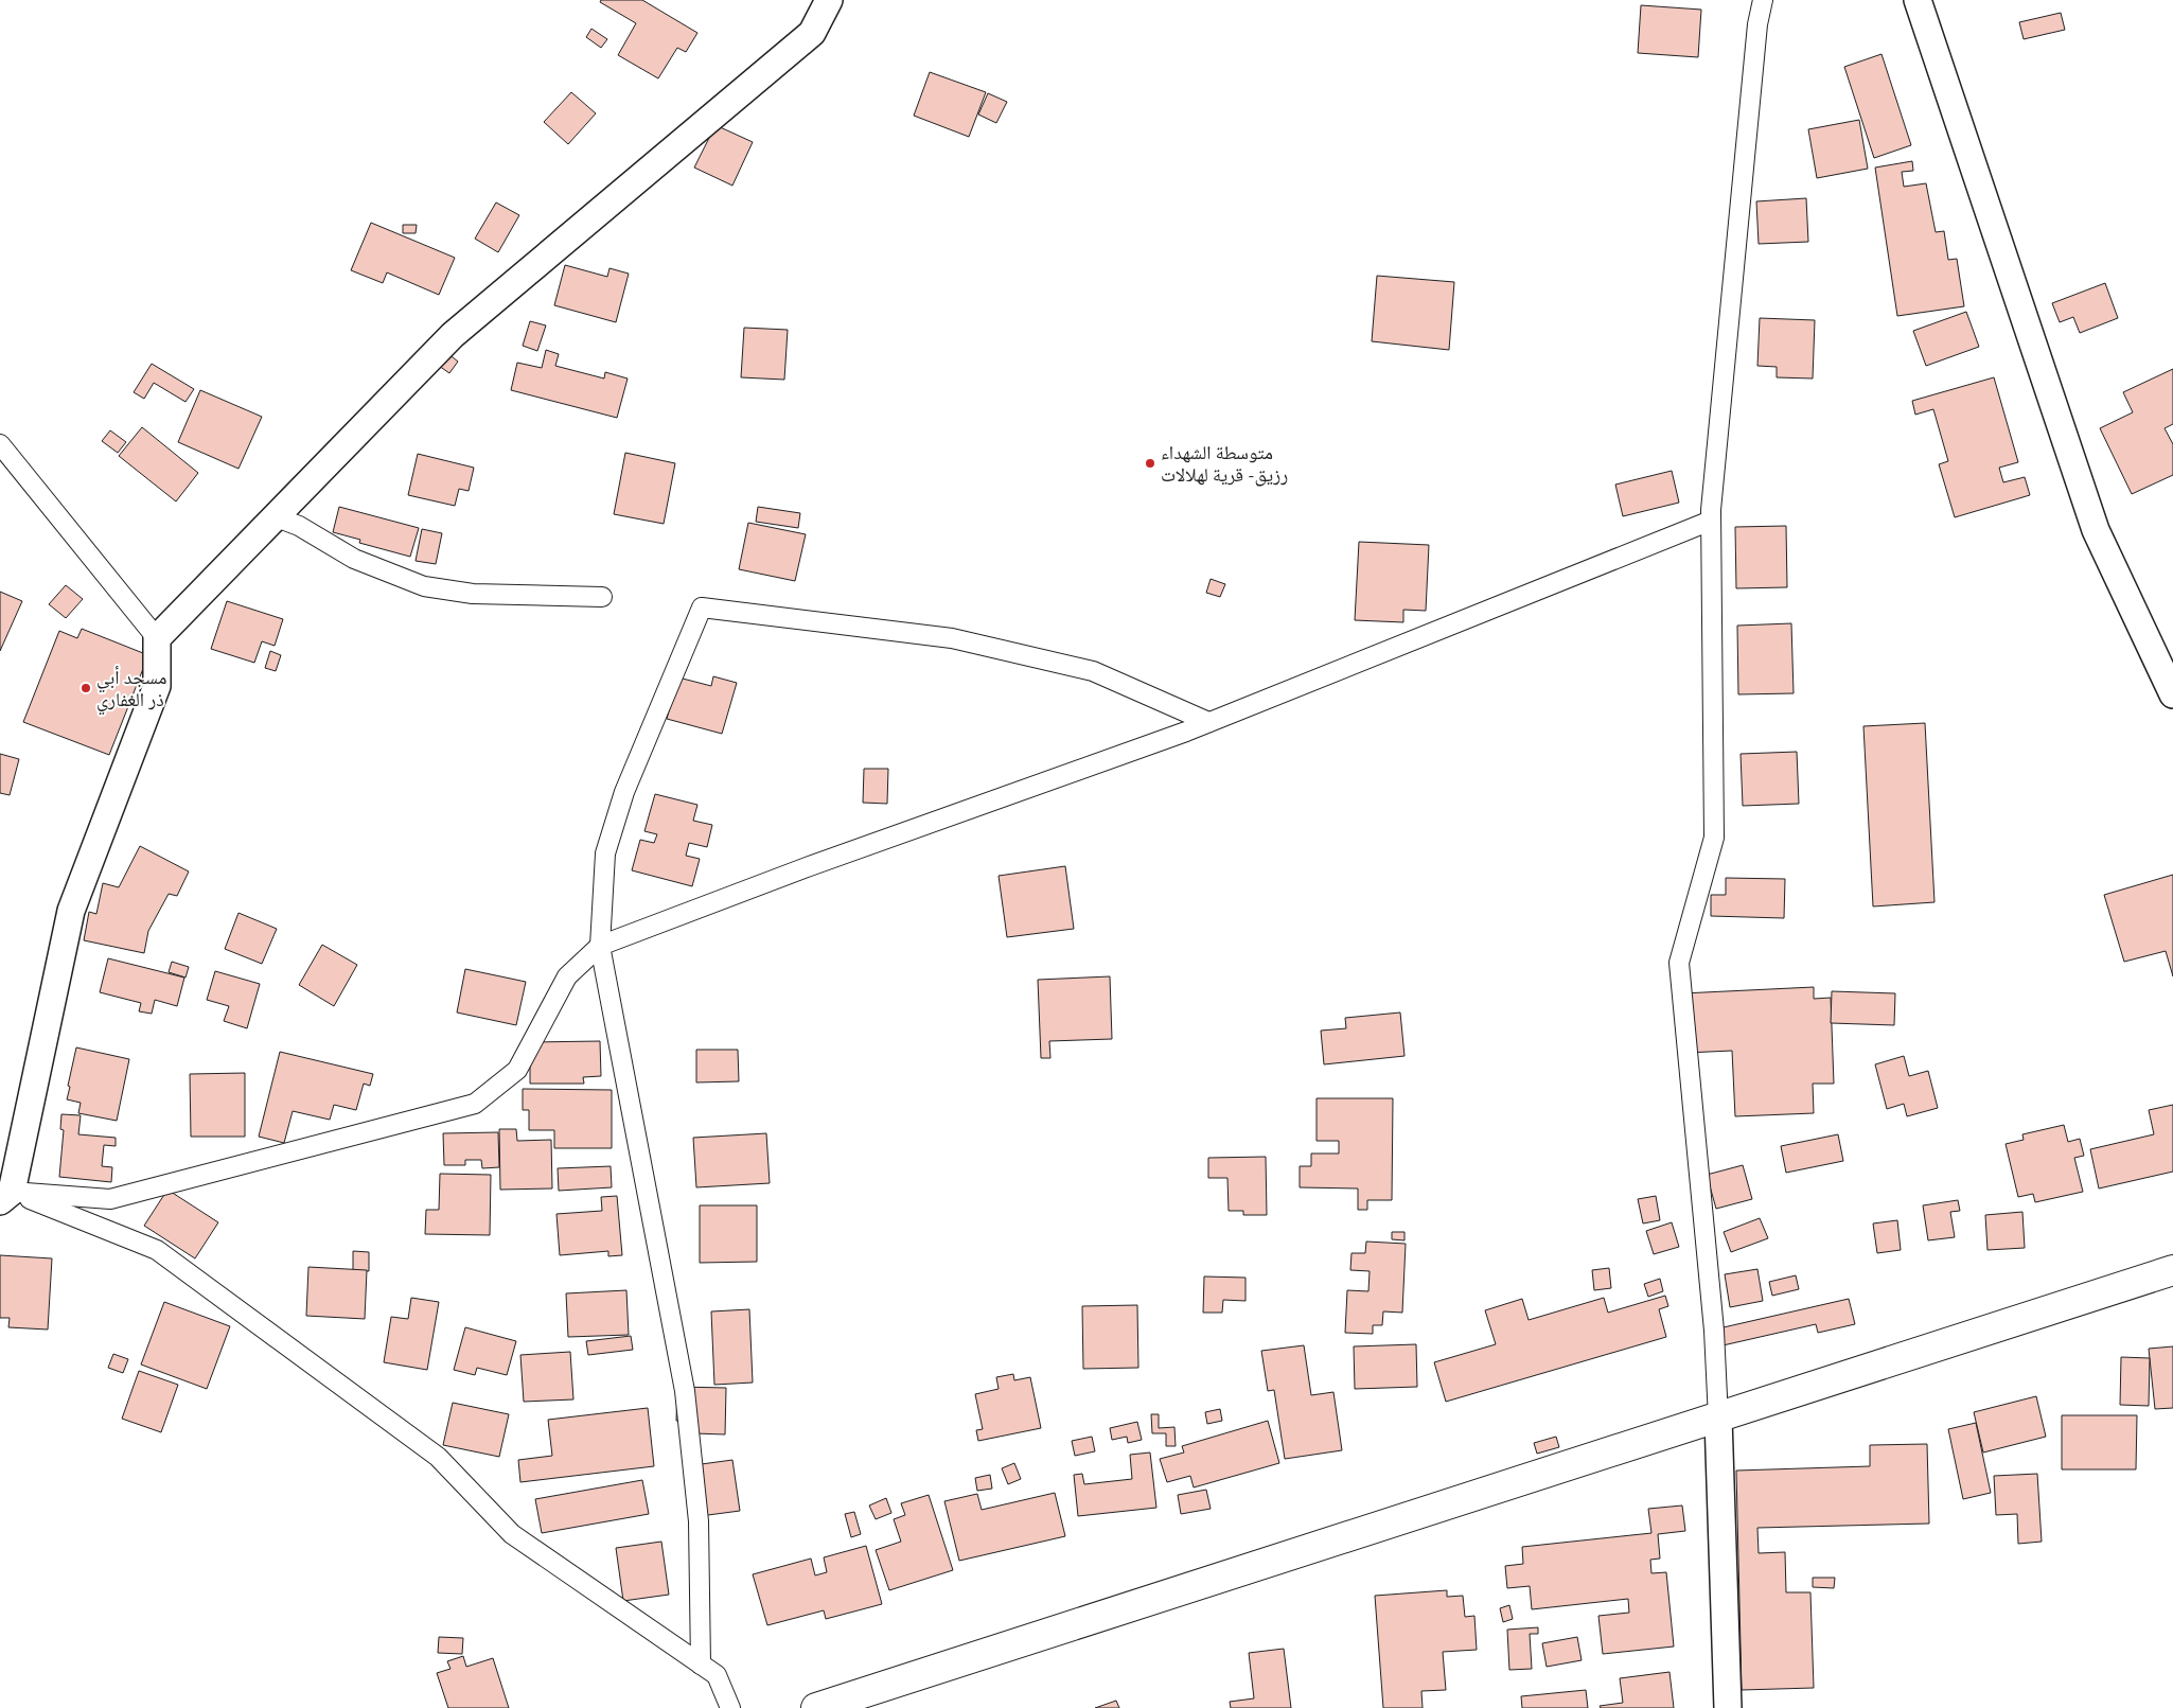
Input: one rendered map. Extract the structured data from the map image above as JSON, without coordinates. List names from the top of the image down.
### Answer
{
  "places": ["متوسطة الشهداء رزيق- قرية لهلالات", "مسجد أبي ذر الغفاري"]
}
